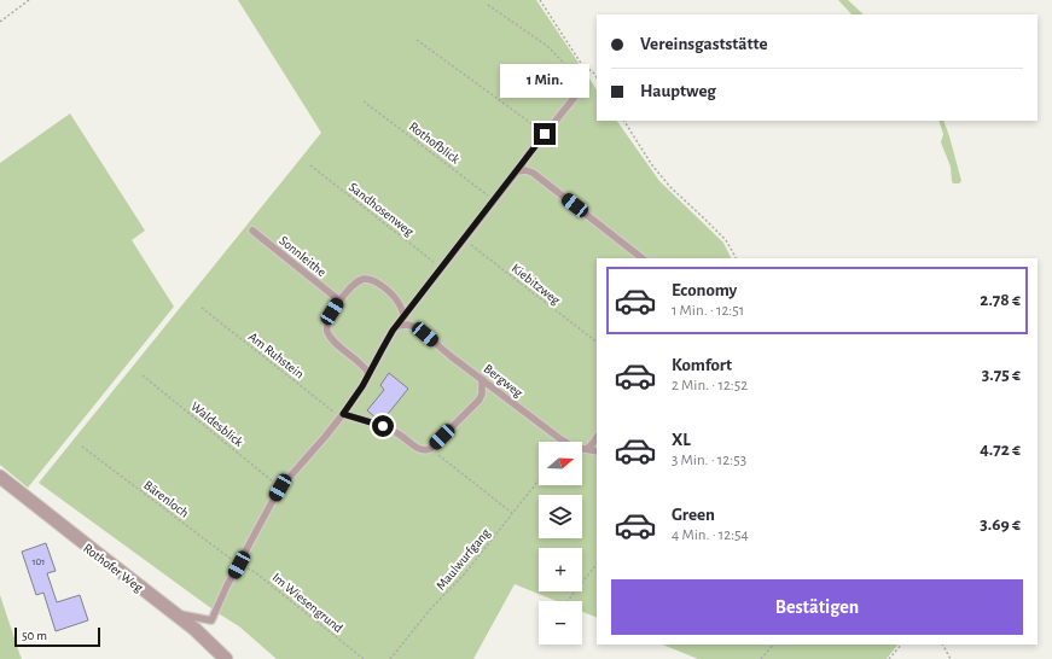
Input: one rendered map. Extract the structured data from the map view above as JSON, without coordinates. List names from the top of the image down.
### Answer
{
  "streets": {
    "street": ["Rothofer Weg"],
    "lane": ["Sonnleithe", "Bergweg"],
    "path": [
      "Rothofblick",
      "Sandhosenweg",
      "Kiebitzweg",
      "Am Ruhstein",
      "Waldesblick",
      "Bärenloch",
      "Maulwurfgang",
      "Im Wiesengrund"
    ]
  },
  "crossings": [
    ["Bärenloch", "Im Wiesengrund"]
  ],
  "house_numbers": ["101"],
  "scale_bar": "50 m",
  "north": "right",
  "page": {
    "banner": ["Vereinsgaststätte", "Hauptweg"],
    "bubble": "1 Min.",
    "list": [
      {
        "name": "Economy",
        "note": "1 Min. · 12:51",
        "value": "2.78 €"
      },
      {
        "name": "Komfort",
        "note": "2 Min. · 12:52",
        "value": "3.75 €"
      },
      {
        "name": "XL",
        "note": "3 Min. · 12:53",
        "value": "4.72 €"
      },
      {
        "name": "Green",
        "note": "4 Min. · 12:54",
        "value": "3.69 €"
      }
    ],
    "map_buttons": ["+", "−"],
    "buttons": "Bestätigen",
    "scale": "50 m"
  }
}
